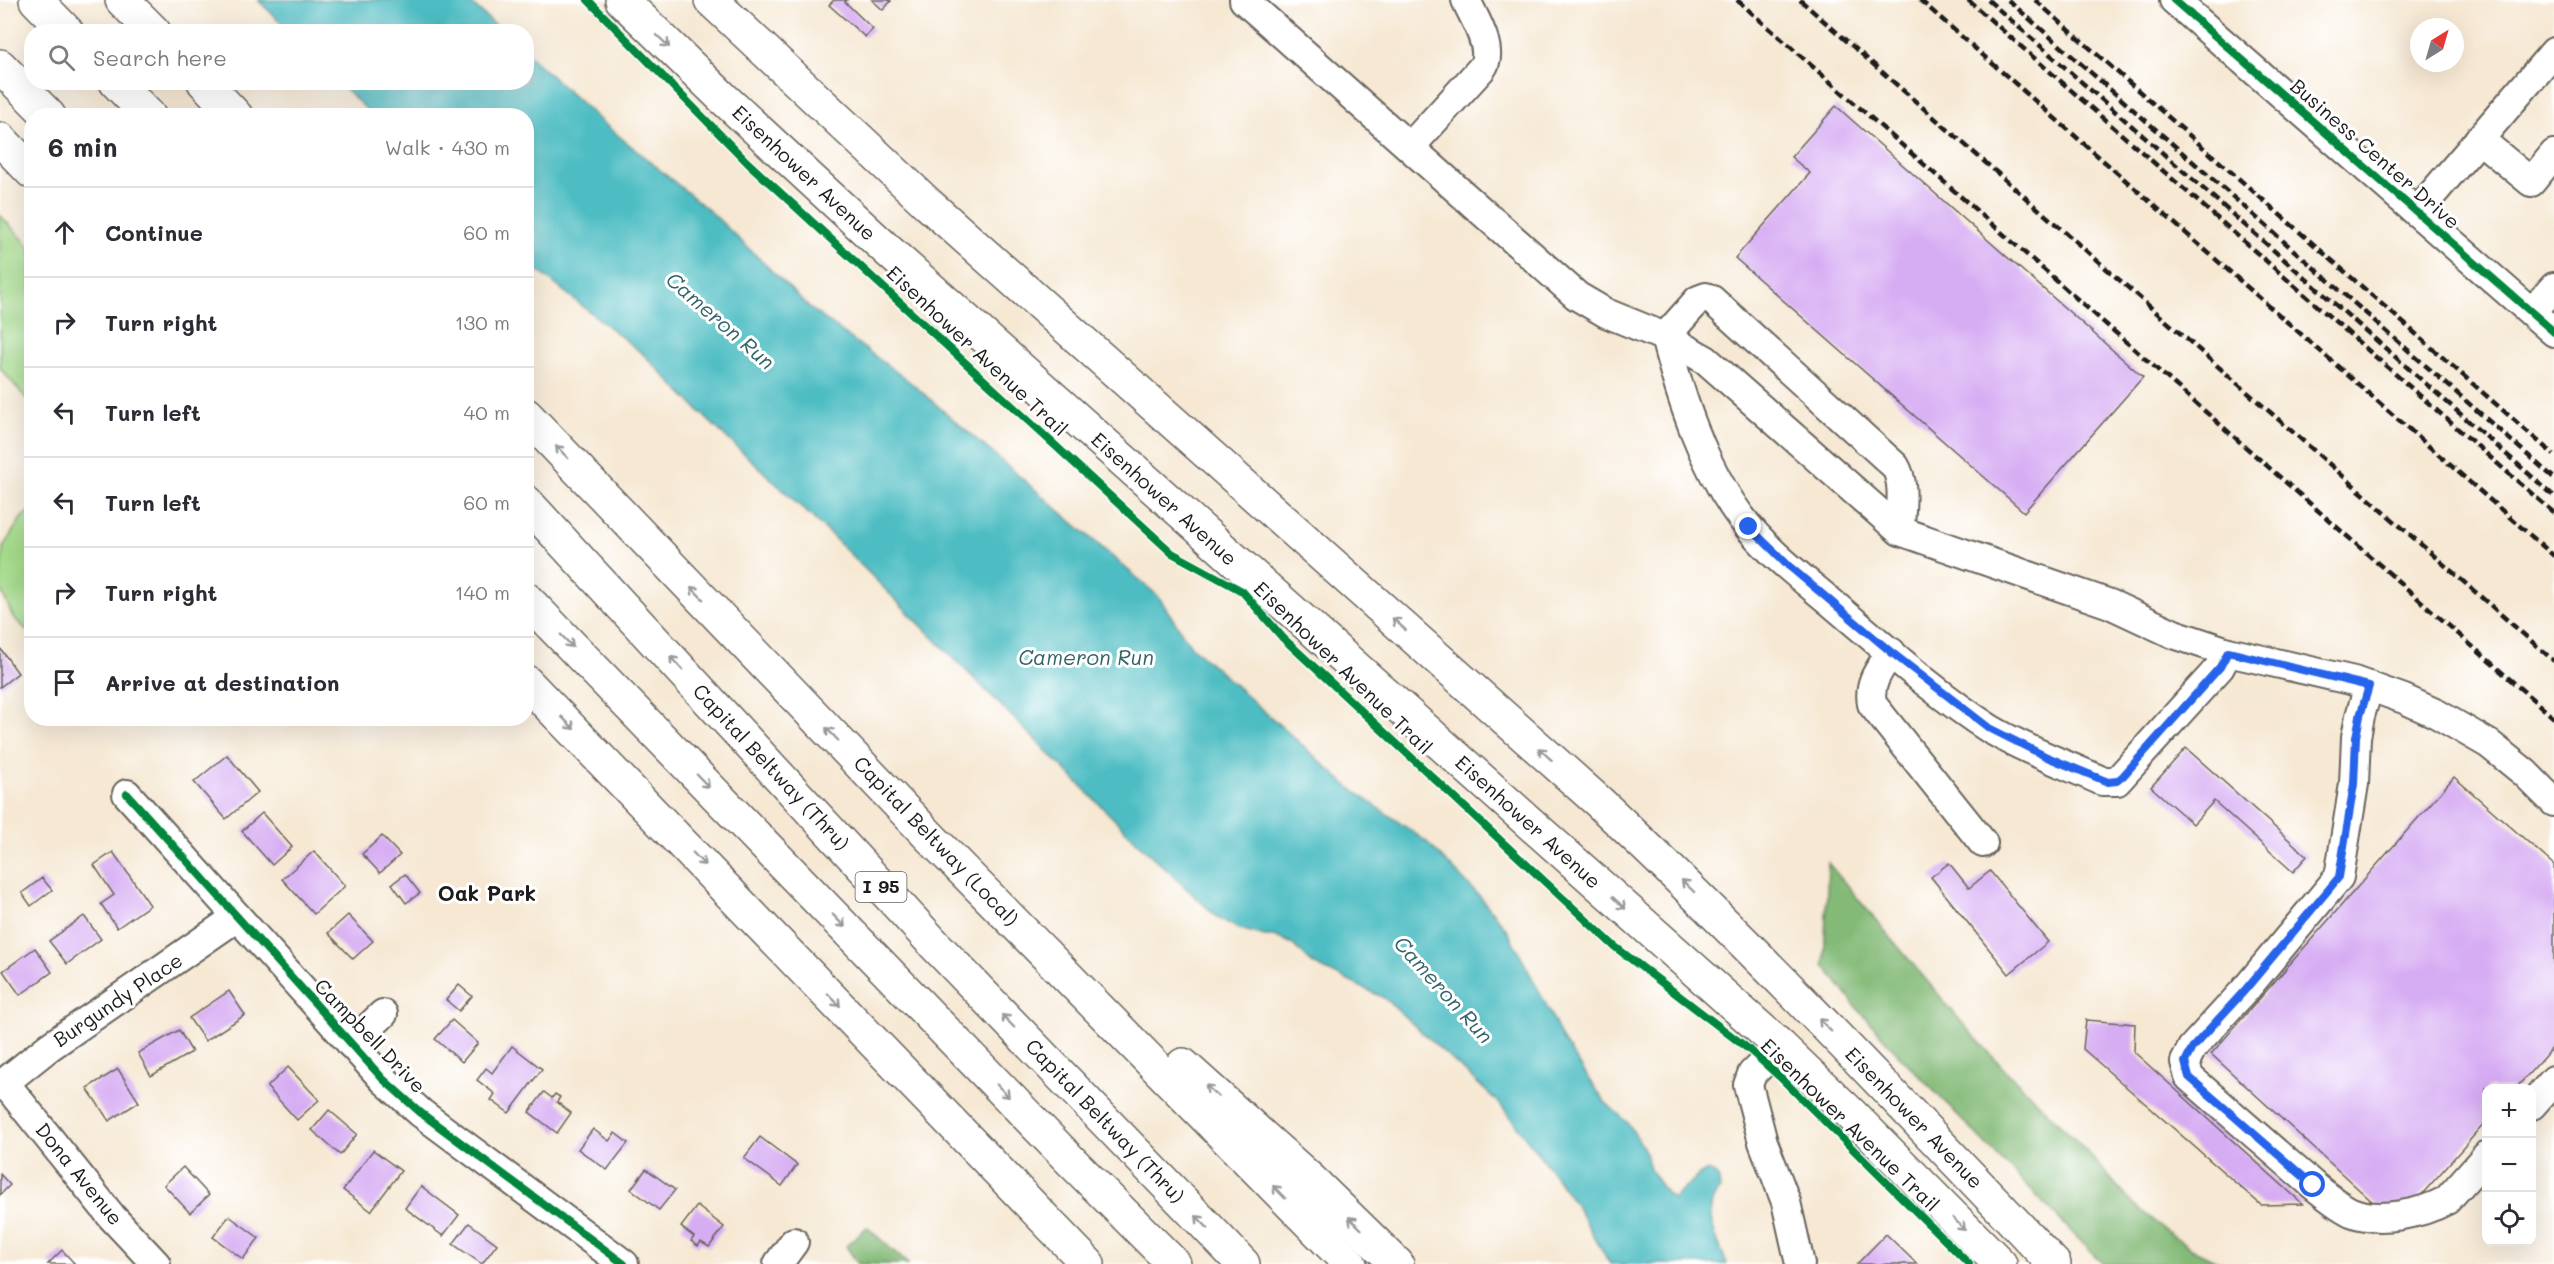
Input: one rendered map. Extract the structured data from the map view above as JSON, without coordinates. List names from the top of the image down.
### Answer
{
  "streets": {
    "main road": [
      "Eisenhower Avenue",
      "Capital Beltway (Thru)",
      "Capital Beltway (Local)",
      "I 95"
    ],
    "street": [
      "Business Center Drive",
      "Burgundy Place",
      "Campbell Drive",
      "Dona Avenue"
    ],
    "cycle path": ["Eisenhower Avenue Trail"]
  },
  "crossings": [
    ["Burgundy Place", "Campbell Drive"],
    ["Burgundy Place", "Dona Avenue"]
  ],
  "districts": ["Oak Park"],
  "water": ["Cameron Run"],
  "north": "top right",
  "page": {
    "search": "Search here",
    "heading": ["6 min", "Walk · 430 m"],
    "list": [
      ["Continue", "60 m"],
      ["Turn right", "130 m"],
      ["Turn left", "40 m"],
      ["Turn left", "60 m"],
      ["Turn right", "140 m"],
      "Arrive at destination"
    ],
    "map_buttons": ["+", "−"]
  }
}
